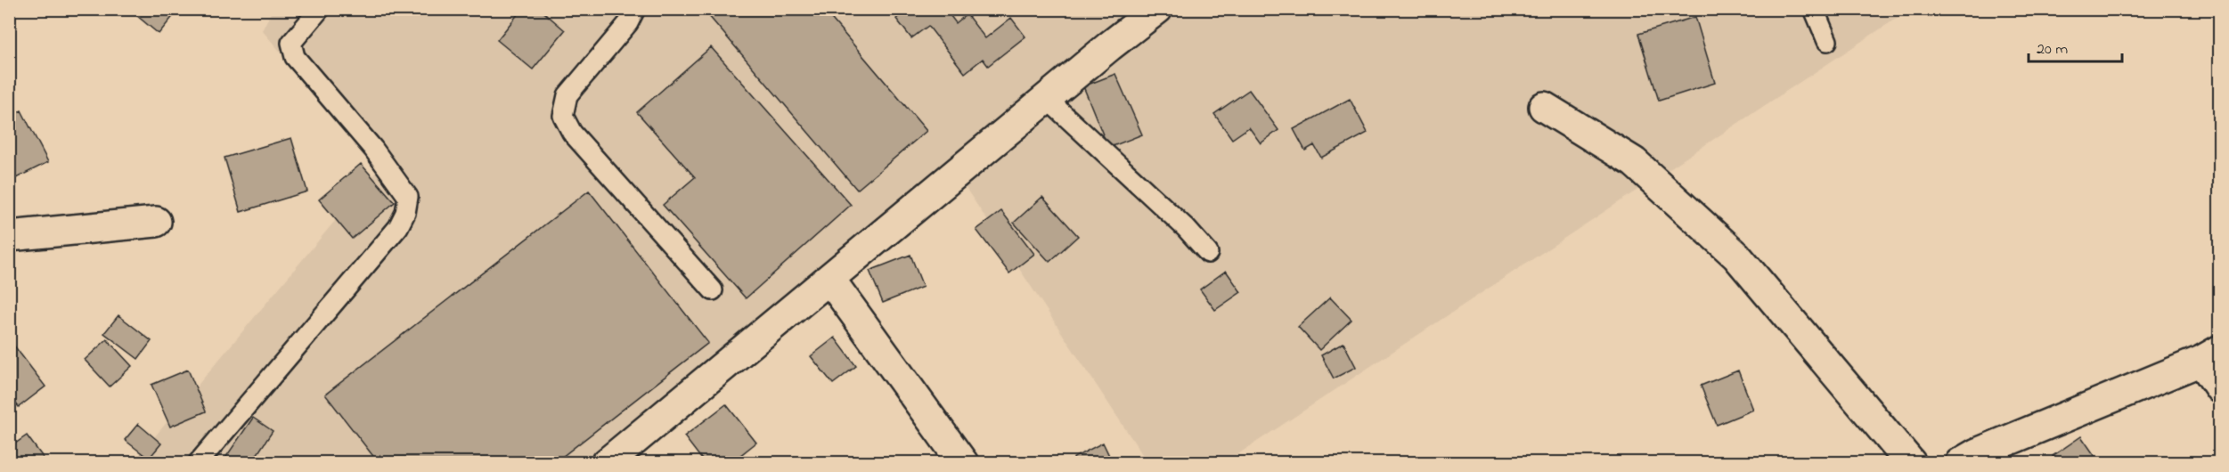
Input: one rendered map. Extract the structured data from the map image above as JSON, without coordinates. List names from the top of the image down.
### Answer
{
  "scale_bar": "20 m"
}
